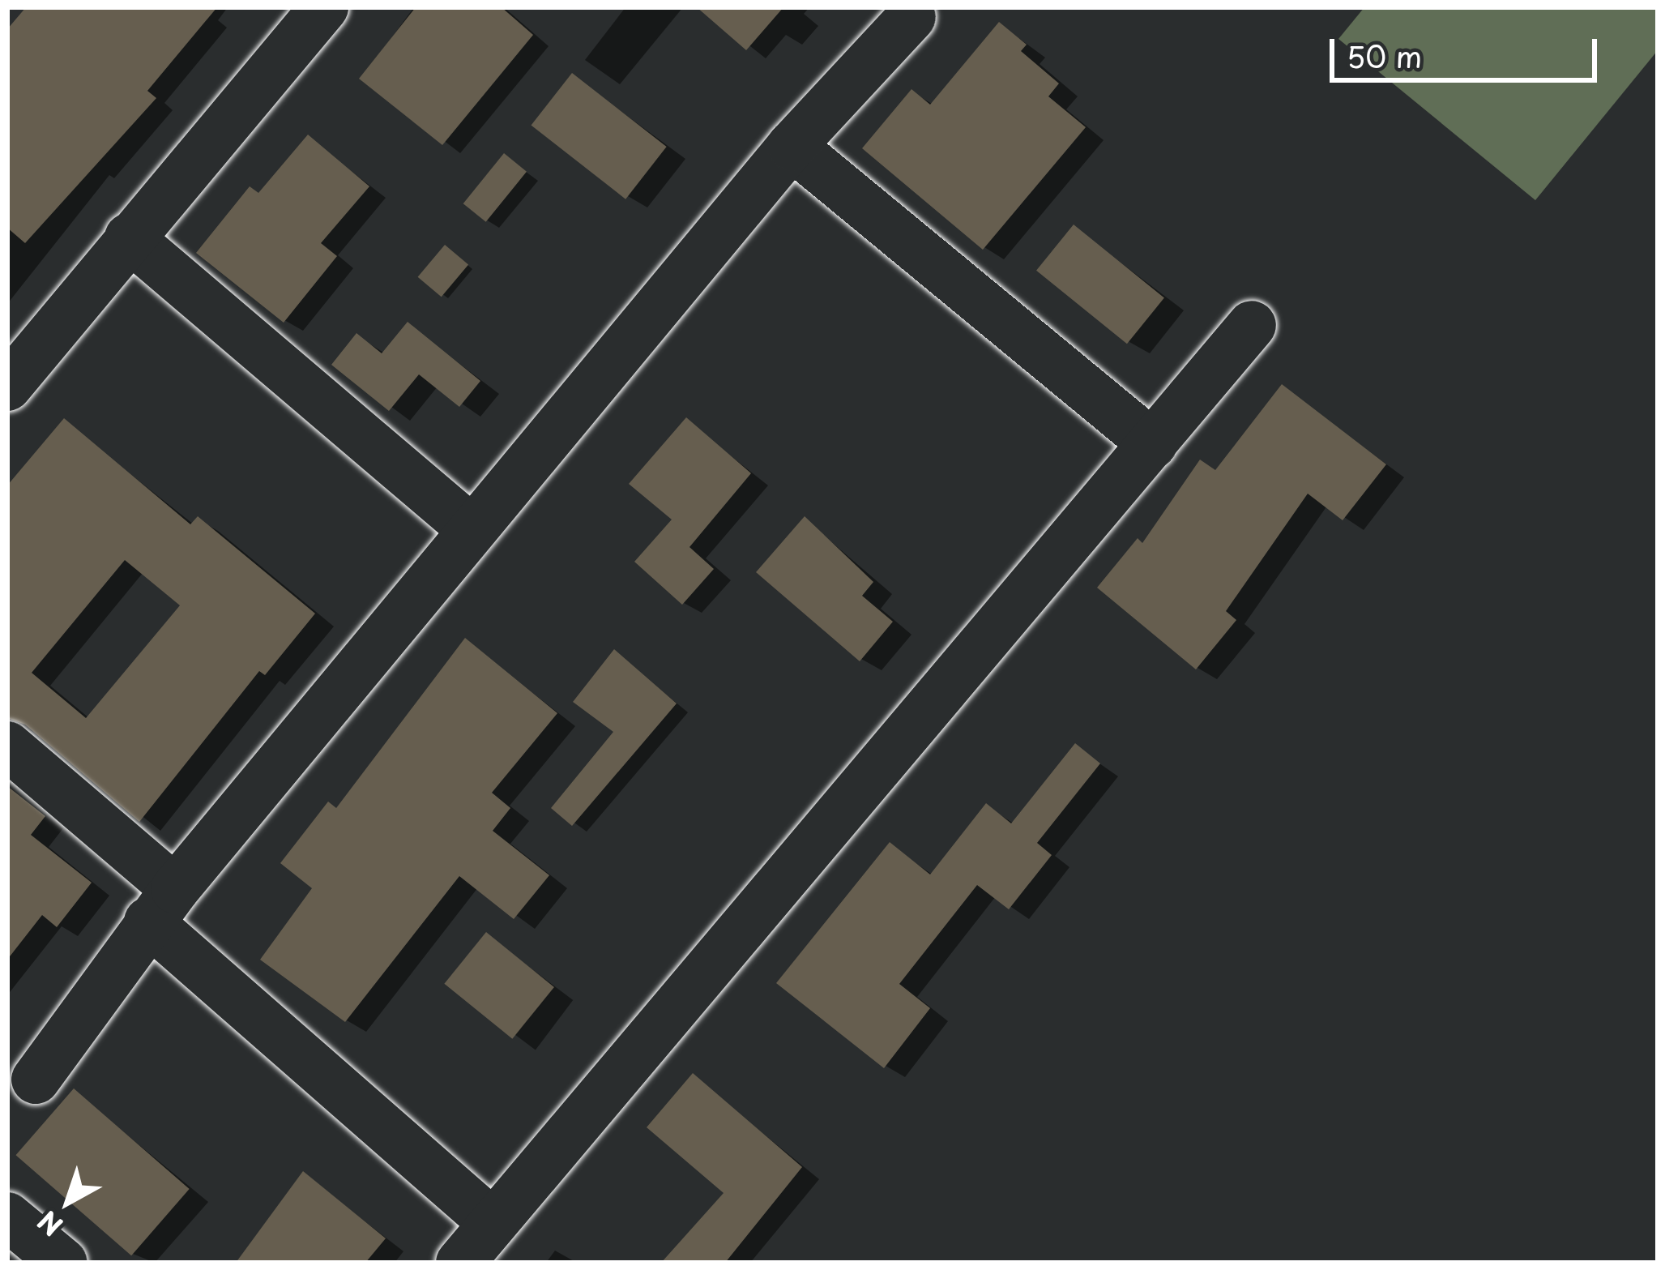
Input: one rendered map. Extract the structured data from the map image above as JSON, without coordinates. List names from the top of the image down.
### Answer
{
  "scale_bar": "50 m",
  "north": "bottom left"
}
